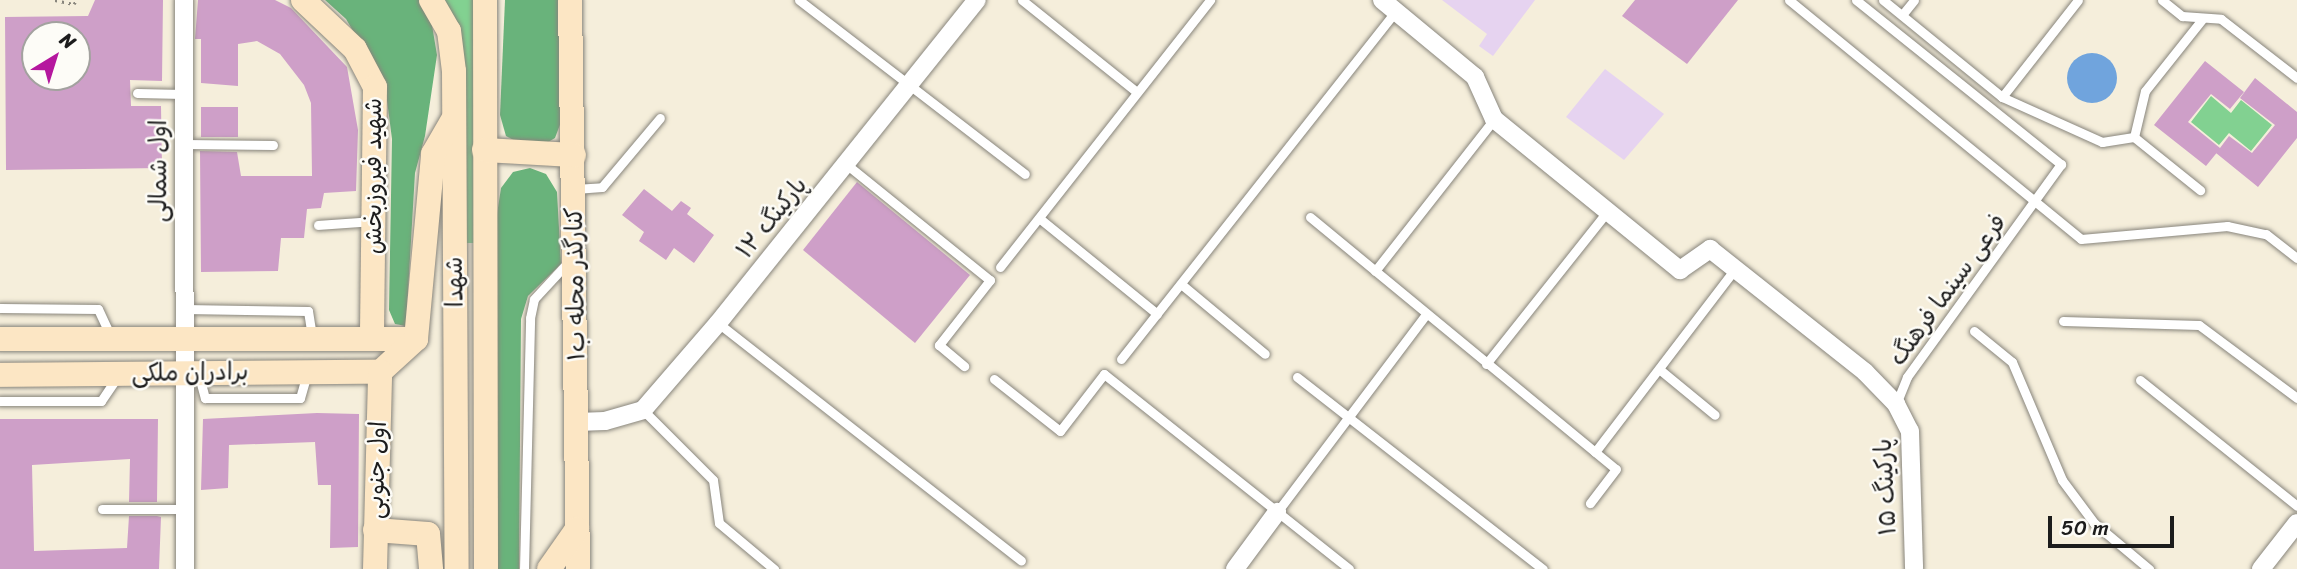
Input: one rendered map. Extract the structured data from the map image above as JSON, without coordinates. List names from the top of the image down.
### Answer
{
  "streets": {
    "main road": [
      "شهید فیروزبخش",
      "شهدا",
      "کنارگذر محله ب۱",
      "برادران ملکی",
      "اول جنوبی"
    ],
    "street": ["اول شمالی", "پارکینگ ۱۲", "پارکینگ ۱۵"],
    "lane": ["فرعی سینما فرهنگ"]
  },
  "crossings": [
    ["اول شمالی", "برادران ملکی"],
    ["شهید فیروزبخش", "برادران ملکی"],
    ["فرعی سینما فرهنگ", "پارکینگ ۱۵"],
    ["برادران ملکی", "اول جنوبی"]
  ],
  "scale_bar": "50 m",
  "north": "top right"
}
